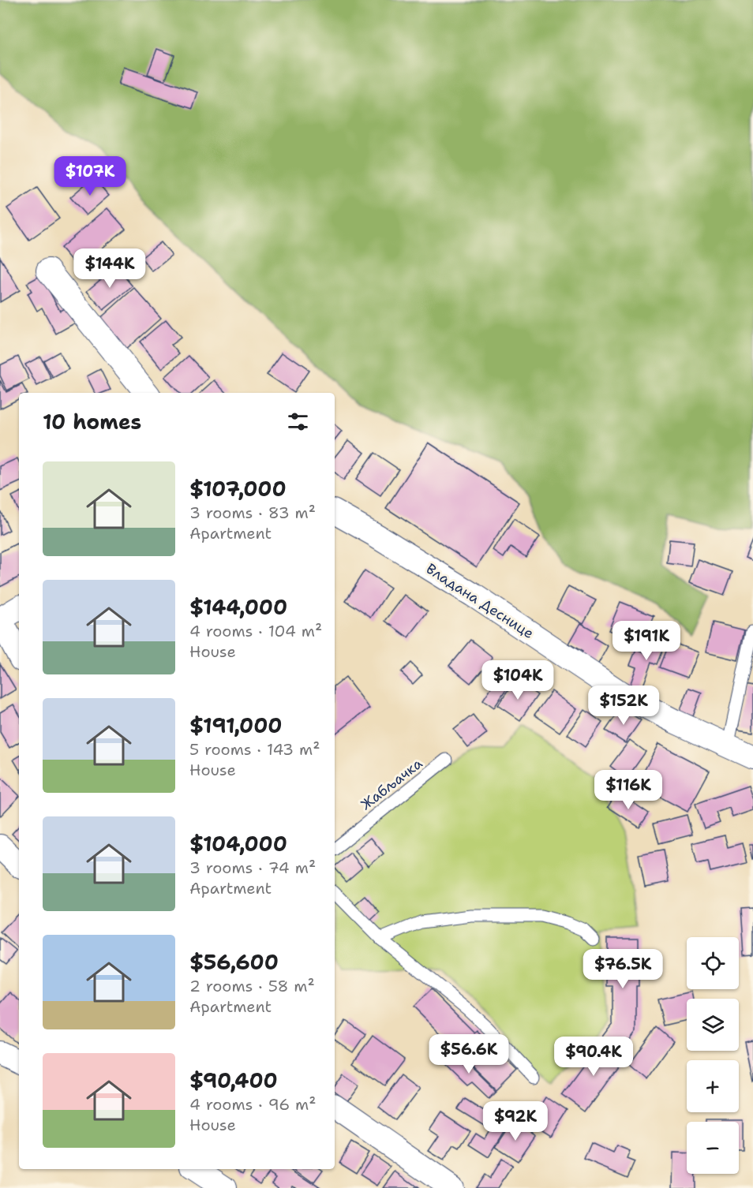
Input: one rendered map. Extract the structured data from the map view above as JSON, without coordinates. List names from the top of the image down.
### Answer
{
  "streets": {
    "street": ["Владана Деснице"],
    "lane": ["Жабљачка"]
  },
  "page": {
    "price": [
      "$107K",
      "$144K",
      "$191K",
      "$104K",
      "$152K",
      "$116K",
      "$76.5K",
      "$56.6K",
      "$90.4K",
      "$92K"
    ],
    "heading": "10 homes",
    "list": [
      {
        "name": "$107,000",
        "note": "3 rooms · 83 m² · Apartment"
      },
      {
        "name": "$144,000",
        "note": "4 rooms · 104 m² · House"
      },
      {
        "name": "$191,000",
        "note": "5 rooms · 143 m² · House"
      },
      {
        "name": "$104,000",
        "note": "3 rooms · 74 m² · Apartment"
      },
      {
        "name": "$56,600",
        "note": "2 rooms · 58 m² · Apartment"
      },
      {
        "name": "$90,400",
        "note": "4 rooms · 96 m² · House"
      }
    ],
    "map_buttons": ["+", "−"]
  }
}
